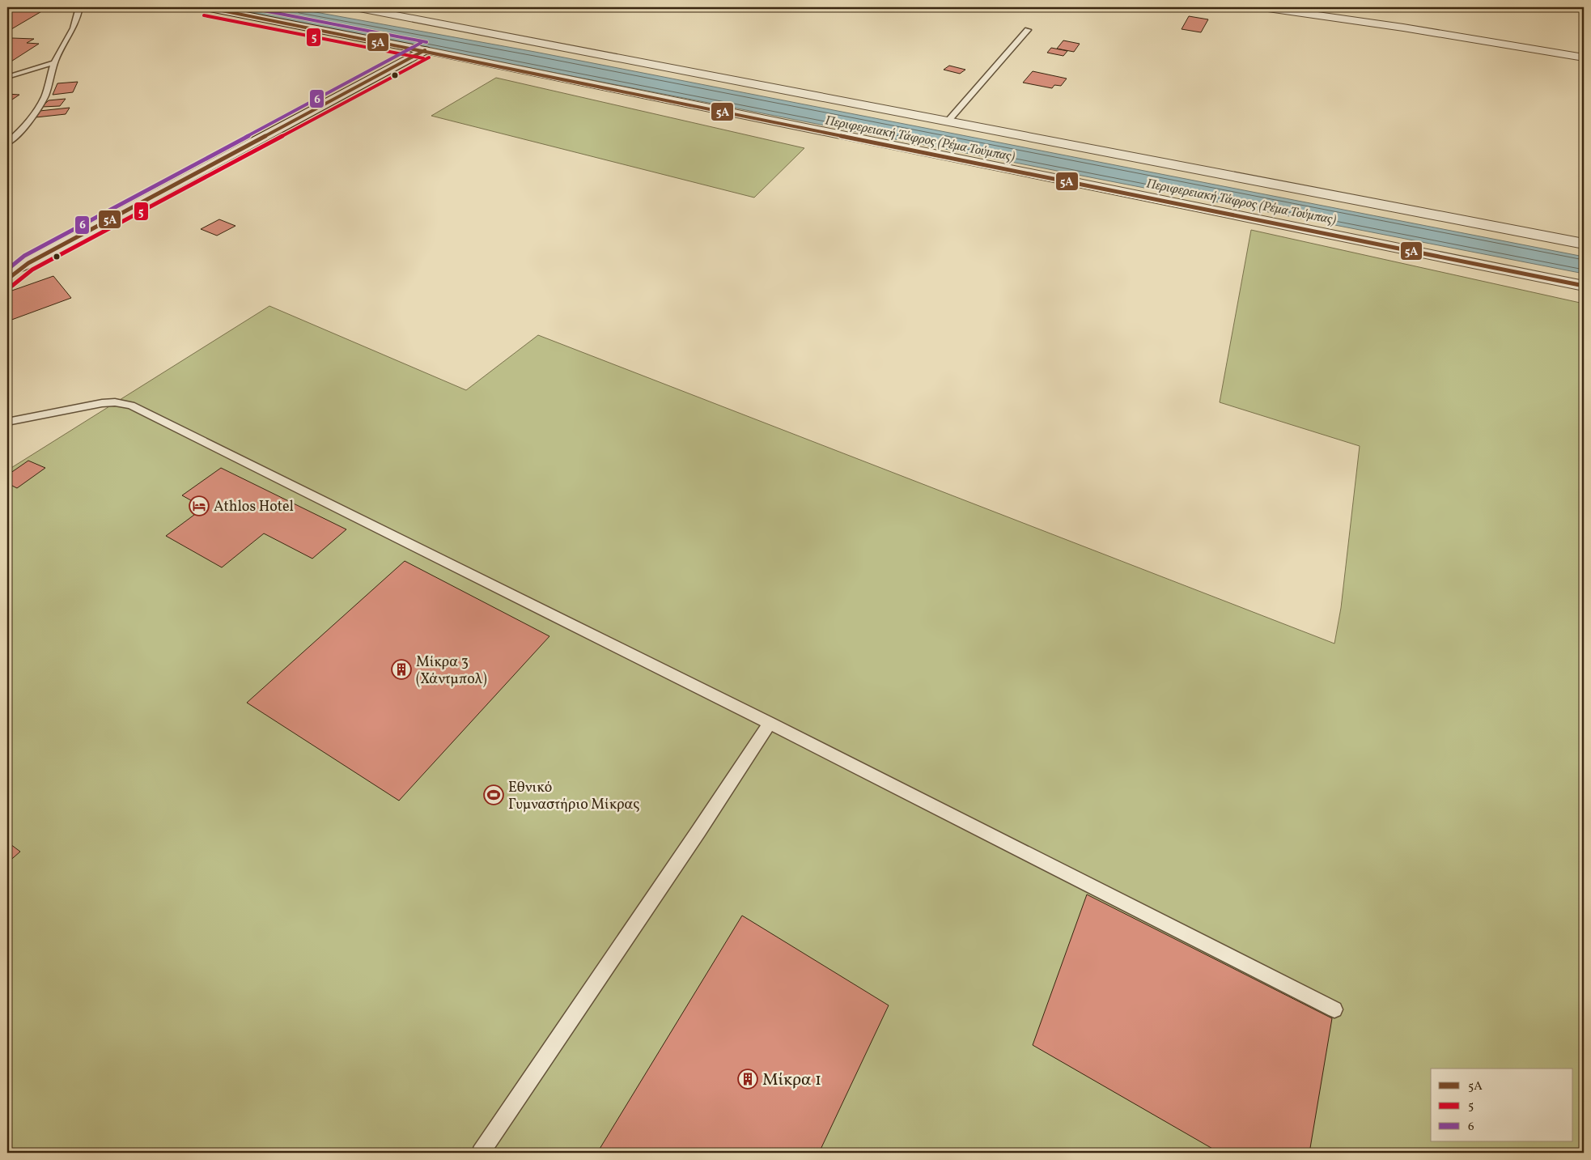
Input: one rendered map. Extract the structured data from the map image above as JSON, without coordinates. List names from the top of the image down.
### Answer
{
  "water": ["Περιφερειακή Τάφρος (Ρέμα Τούμπας)"],
  "places": {
    "hotel": ["Athlos Hotel"],
    "building": ["Μίκρα 3 (Χάντμπολ)", "Μίκρα 1"],
    "sports": ["Εθνικό Γυμναστήριο Μίκρας"]
  },
  "lines": ["transit line 5Α", "transit line 6", "transit line 5"],
  "legend": ["5Α", "5", "6"]
}
